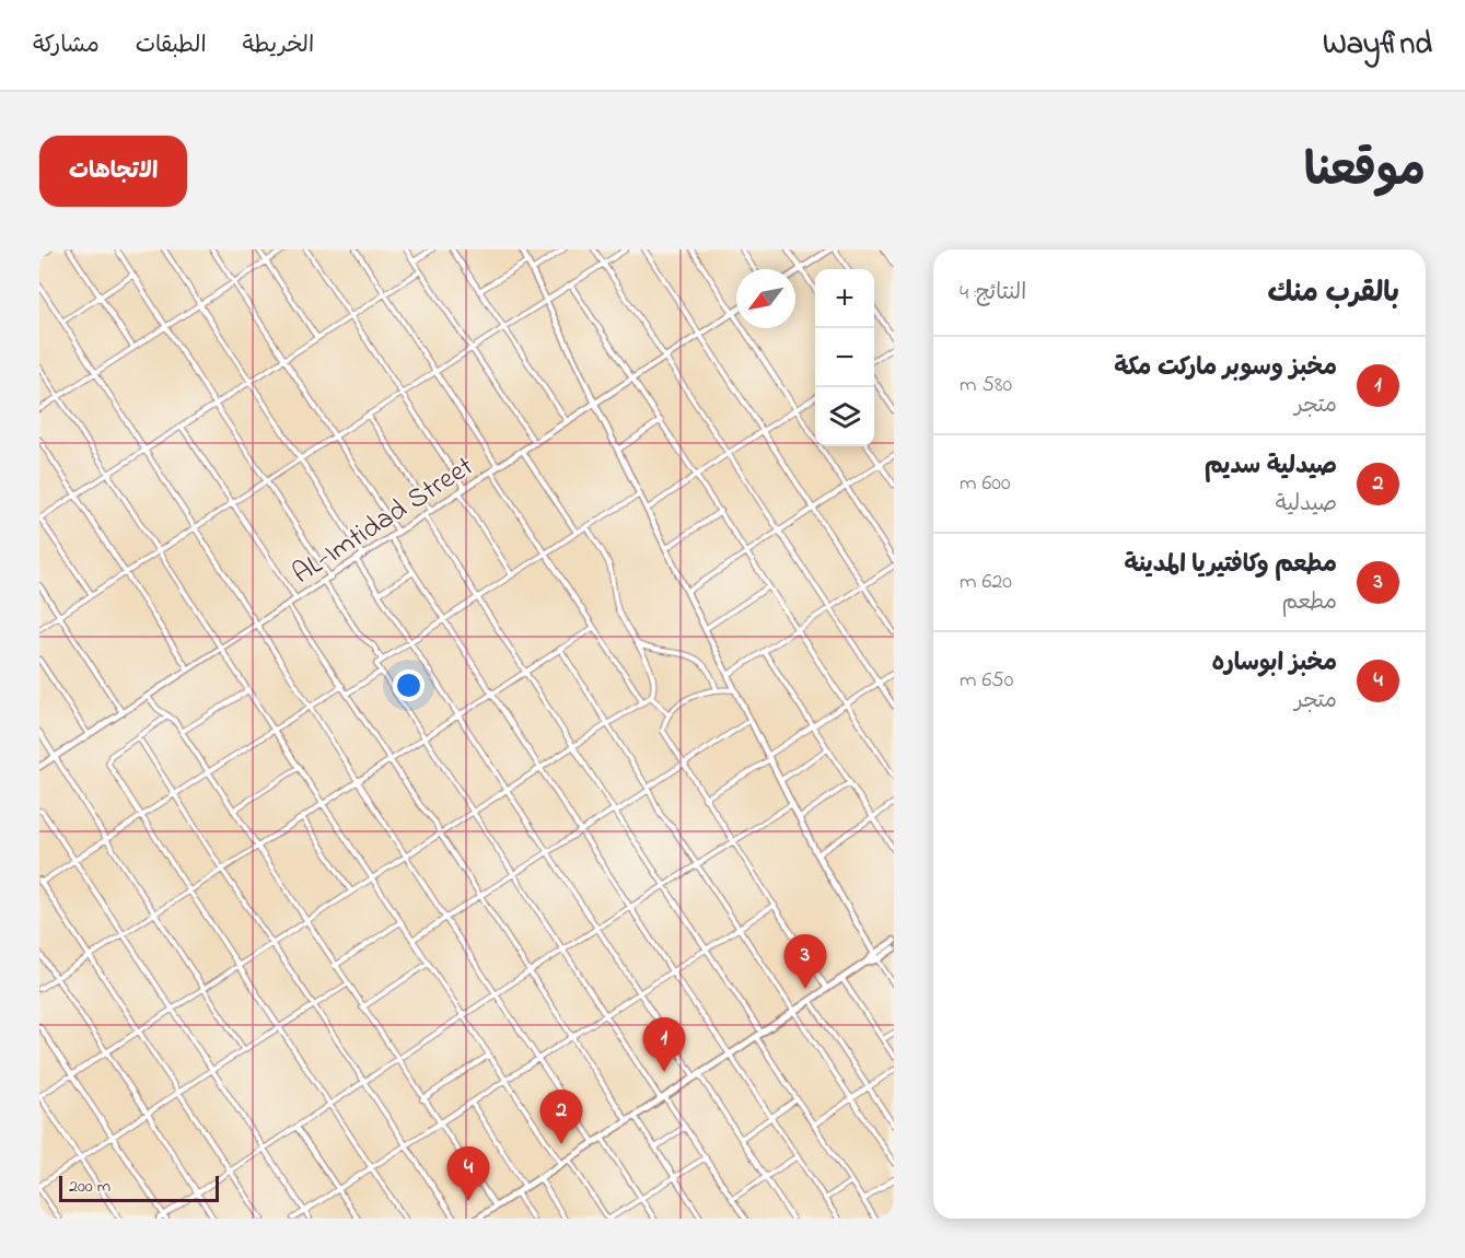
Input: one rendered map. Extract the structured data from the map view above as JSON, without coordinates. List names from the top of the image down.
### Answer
{
  "streets": {
    "street": ["AL-Imtidad Street"]
  },
  "scale_bar": "200 m",
  "north": "bottom left",
  "page": {
    "header": "Wayfind",
    "nav": ["الخريطة", "الطبقات", "مشاركة"],
    "title": "موقعنا",
    "buttons": "الاتجاهات",
    "heading": ["بالقرب منك", "النتائج: 4"],
    "map_buttons": ["+", "−"],
    "list": [
      {
        "mark": "1",
        "name": "مخبز وسوبر ماركت مكة",
        "note": "متجر",
        "value": "580 m"
      },
      {
        "mark": "2",
        "name": "صيدلية سديم",
        "note": "صيدلية",
        "value": "600 m"
      },
      {
        "mark": "3",
        "name": "مطعم وكافتيريا المدينة",
        "note": "مطعم",
        "value": "620 m"
      },
      {
        "mark": "4",
        "name": "مخبز ابوساره",
        "note": "متجر",
        "value": "650 m"
      }
    ],
    "pins": [
      "3",
      "1",
      "2",
      "4"
    ],
    "scale": "200 m"
  }
}
